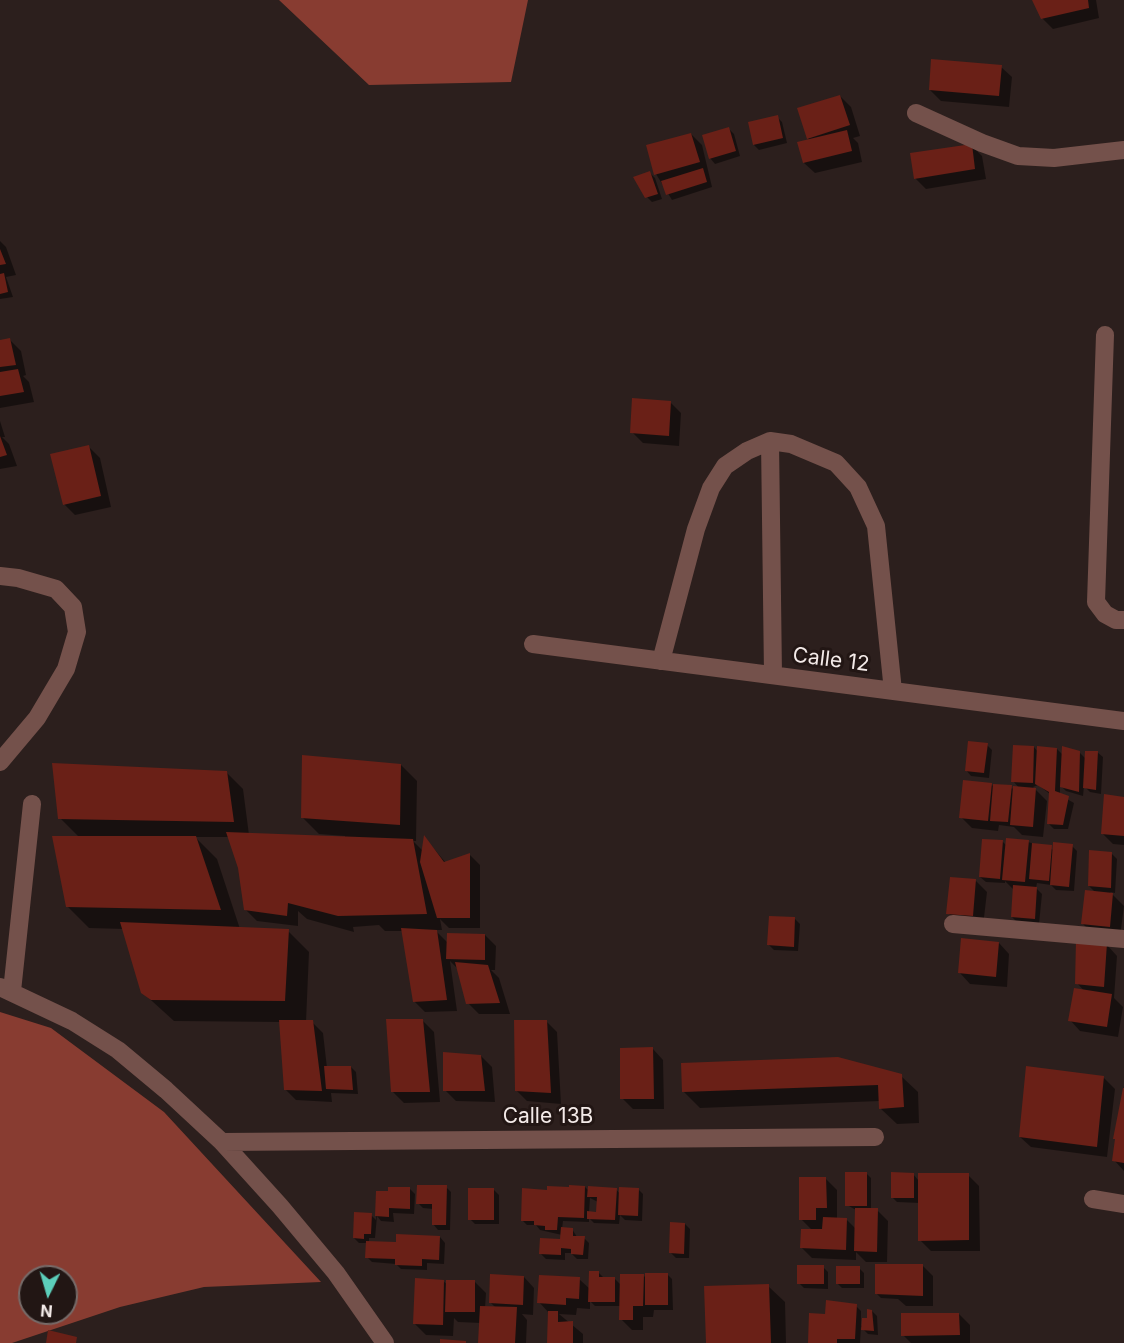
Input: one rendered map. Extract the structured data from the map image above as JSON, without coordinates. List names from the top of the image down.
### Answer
{
  "streets": {
    "street": ["Calle 12", "Calle 13B"]
  },
  "north": "bottom"
}
